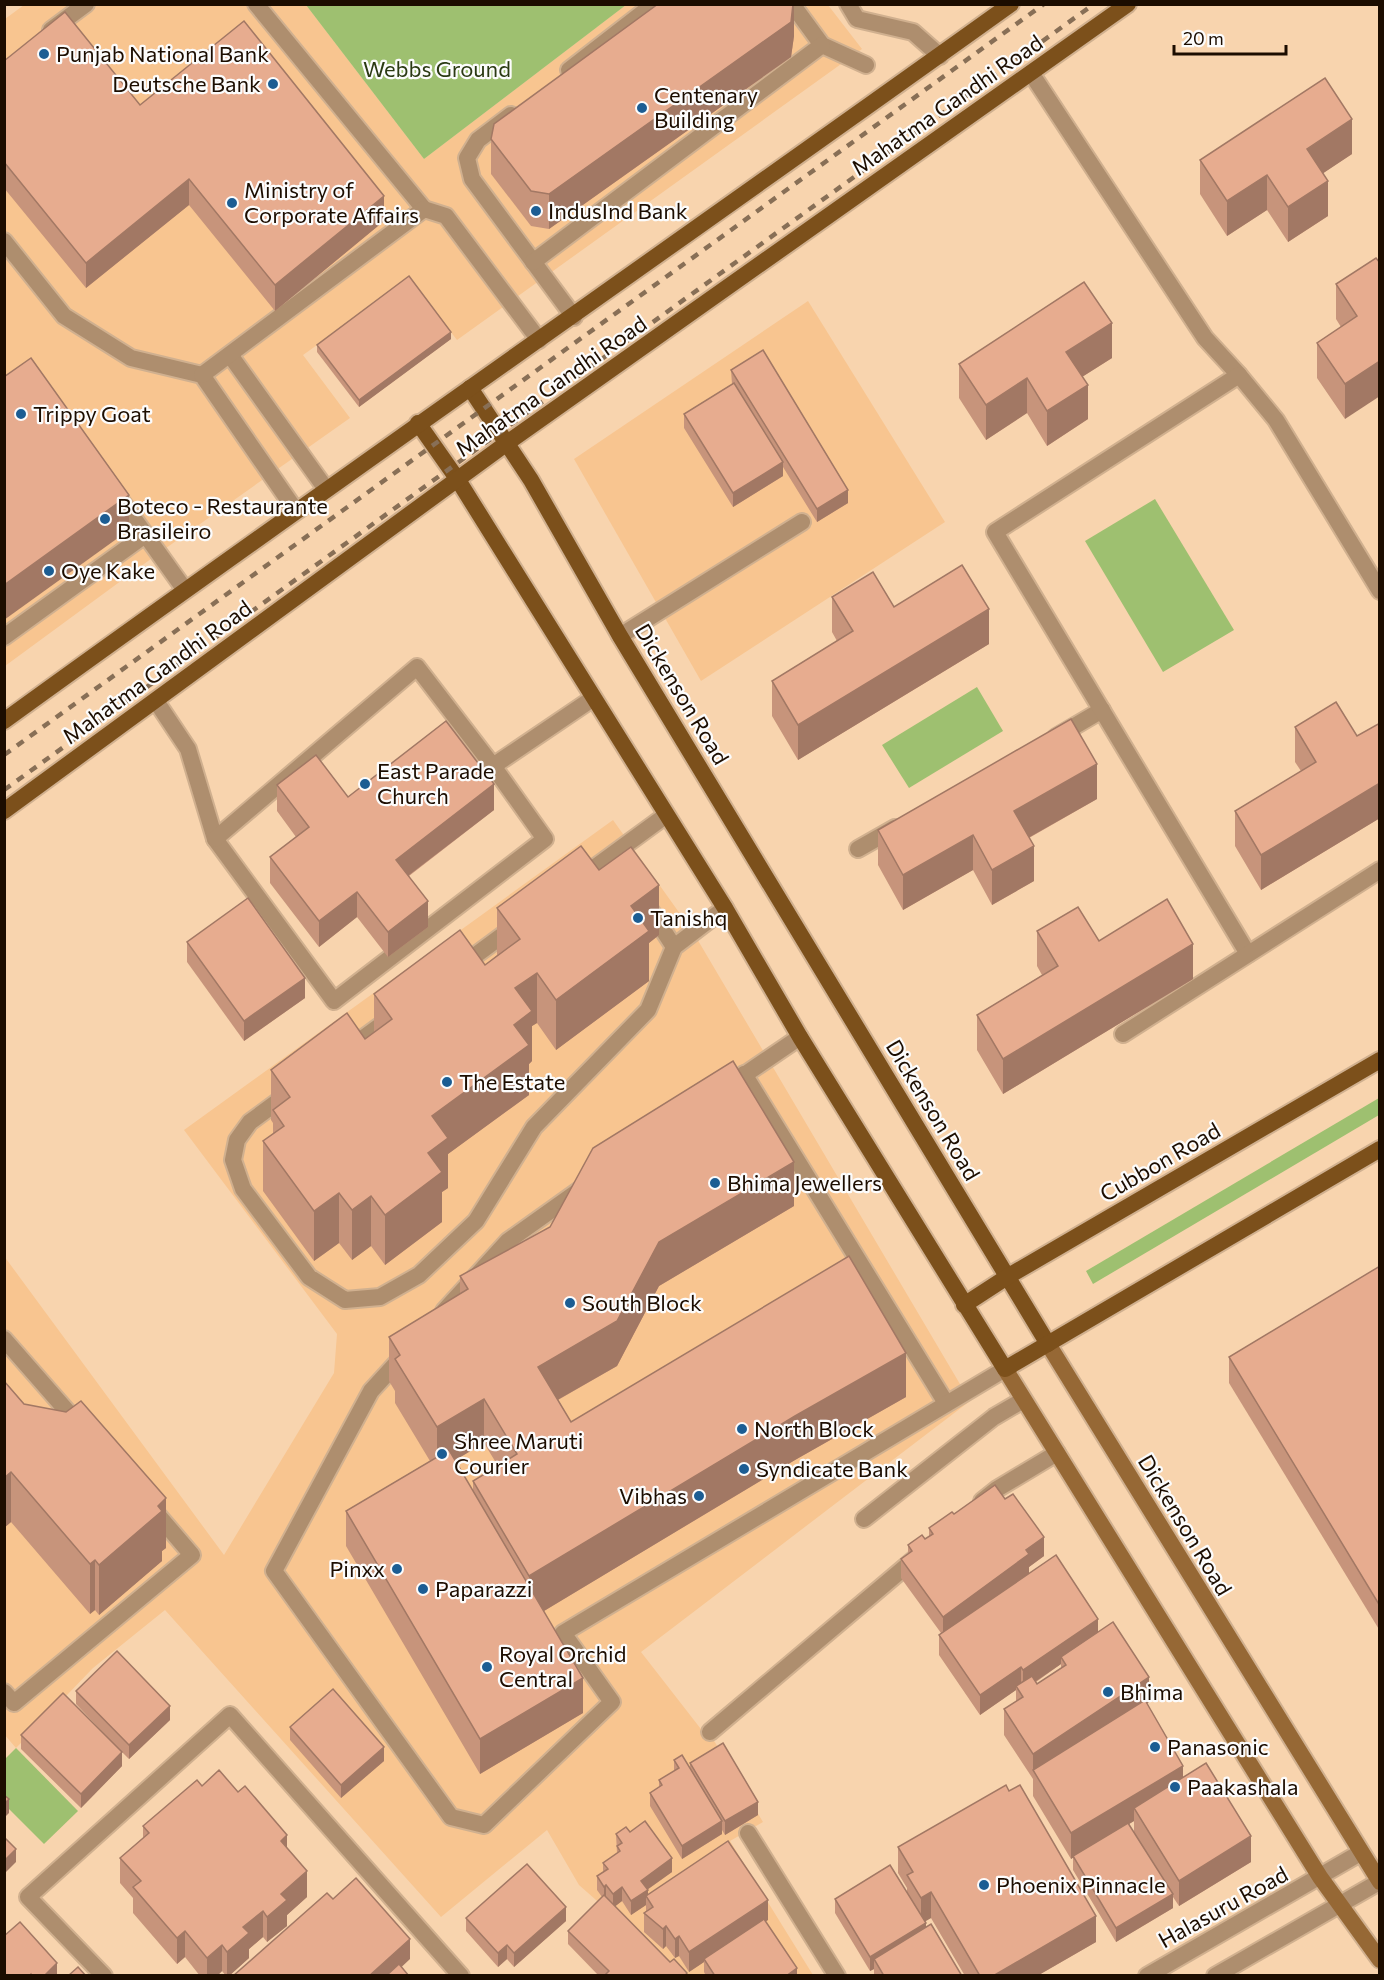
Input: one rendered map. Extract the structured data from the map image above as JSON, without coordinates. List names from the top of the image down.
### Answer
{
  "streets": {
    "main road": ["Mahatma Gandhi Road", "Dickenson Road", "Cubbon Road"],
    "street": ["Halasuru Road"]
  },
  "crossings": [
    ["Mahatma Gandhi Road", "Dickenson Road"],
    ["Dickenson Road", "Cubbon Road"]
  ],
  "parks": ["Webbs Ground"],
  "places": [
    "Punjab National Bank",
    "Deutsche Bank",
    "Centenary Building",
    "Ministry of Corporate Affairs",
    "IndusInd Bank",
    "Trippy Goat",
    "Boteco - Restaurante Brasileiro",
    "Oye Kake",
    "East Parade Church",
    "Tanishq",
    "The Estate",
    "Bhima Jewellers",
    "South Block",
    "North Block",
    "Shree Maruti Courier",
    "Syndicate Bank",
    "Vibhas",
    "Pinxx",
    "Paparazzi",
    "Royal Orchid Central",
    "Bhima",
    "Panasonic",
    "Paakashala",
    "Phoenix Pinnacle"
  ],
  "scale_bar": "20 m"
}
